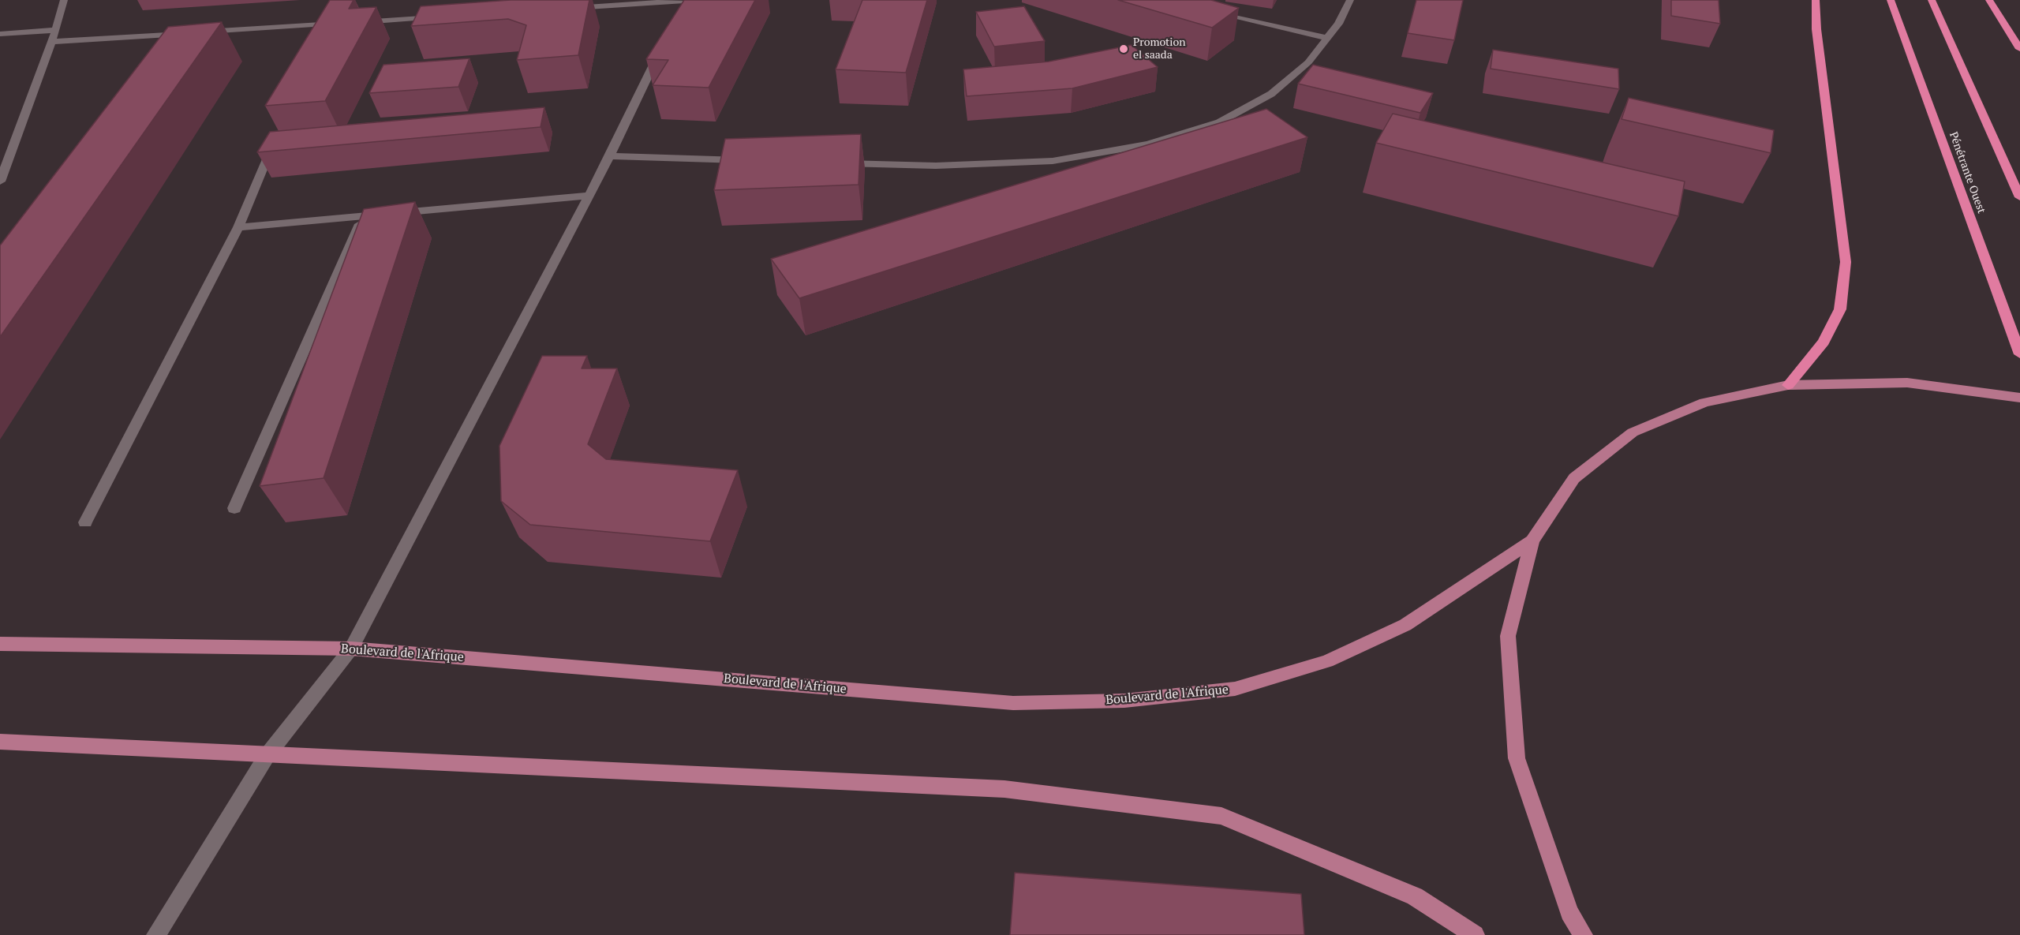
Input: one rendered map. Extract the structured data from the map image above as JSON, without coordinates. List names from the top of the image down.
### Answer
{
  "streets": {
    "highway": ["Pénétrante Ouest"],
    "main road": ["Boulevard de l'Afrique"]
  },
  "places": ["Promotion el saada"]
}
